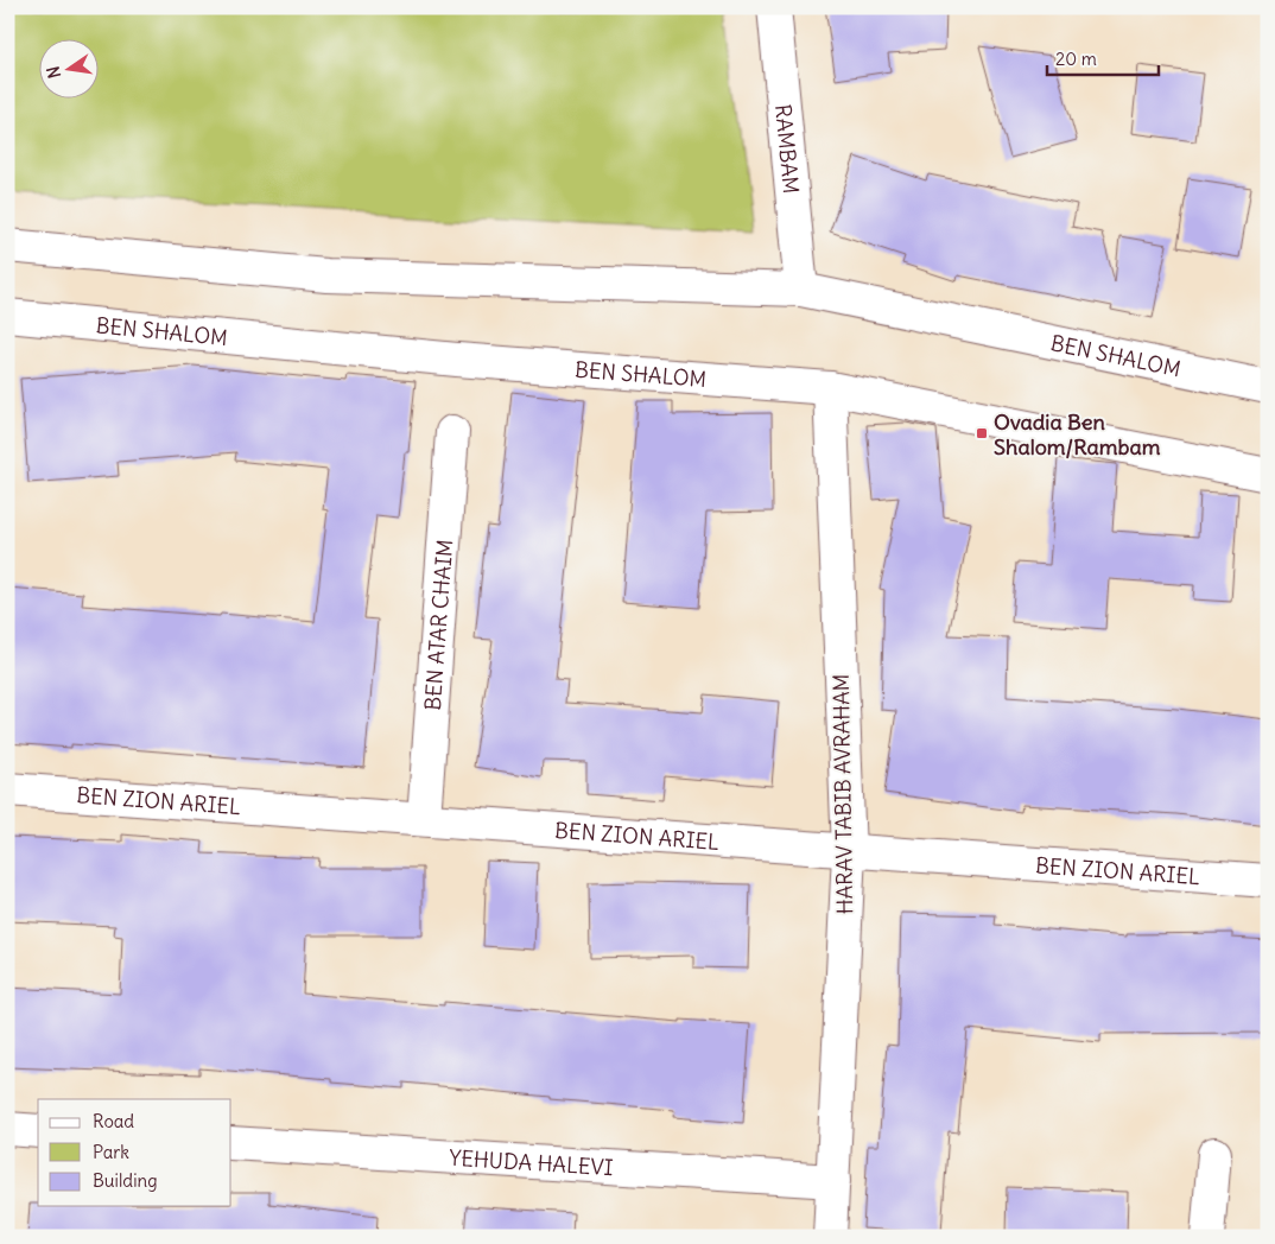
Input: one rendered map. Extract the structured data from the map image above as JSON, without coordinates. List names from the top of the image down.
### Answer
{
  "streets": {
    "street": [
      "RAMBAM",
      "BEN SHALOM",
      "BEN ATAR CHAIM",
      "HARAV TABIB AVRAHAM",
      "BEN ZION ARIEL",
      "YEHUDA HALEVI"
    ]
  },
  "crossings": [
    ["RAMBAM", "BEN SHALOM"],
    ["BEN SHALOM", "HARAV TABIB AVRAHAM"],
    ["BEN ATAR CHAIM", "BEN ZION ARIEL"],
    ["HARAV TABIB AVRAHAM", "BEN ZION ARIEL"],
    ["HARAV TABIB AVRAHAM", "YEHUDA HALEVI"]
  ],
  "places": {
    "transit": ["Ovadia Ben Shalom/Rambam"]
  },
  "legend": ["Road", "Park", "Building"],
  "scale_bar": "20 m",
  "north": "left"
}
